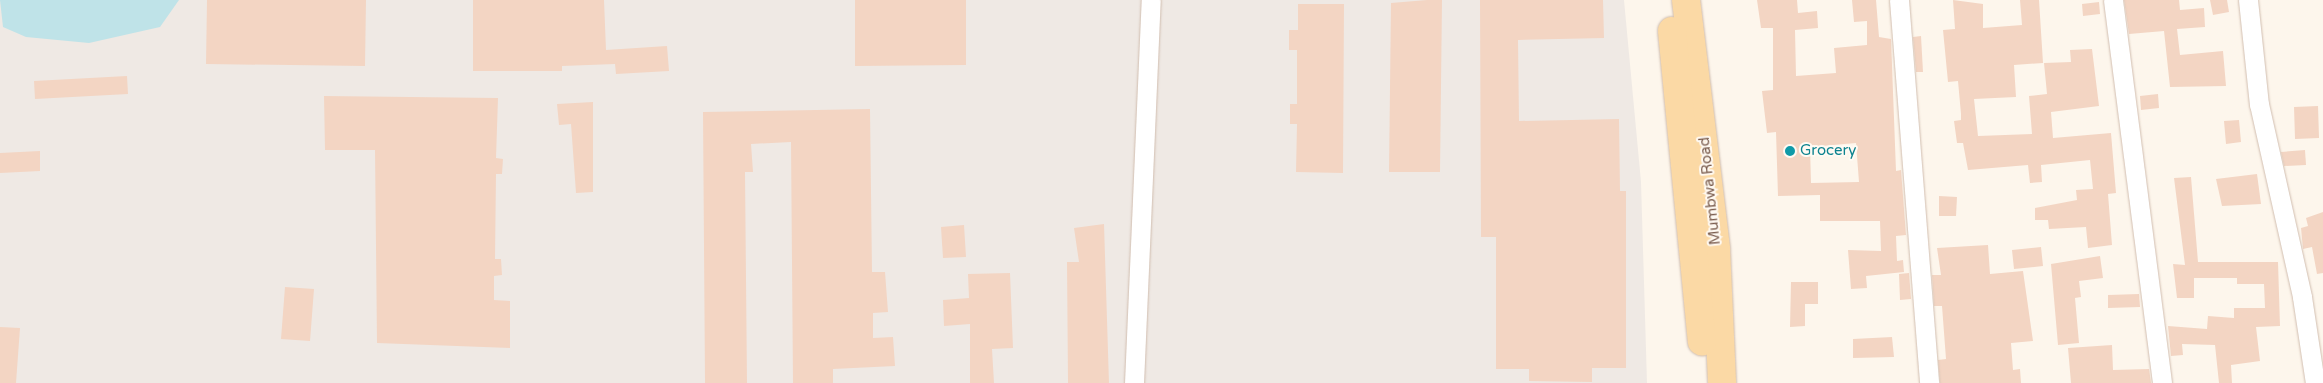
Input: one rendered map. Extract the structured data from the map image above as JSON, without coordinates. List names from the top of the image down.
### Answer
{
  "streets": {
    "main road": ["Mumbwa Road"]
  },
  "places": ["Grocery"]
}
